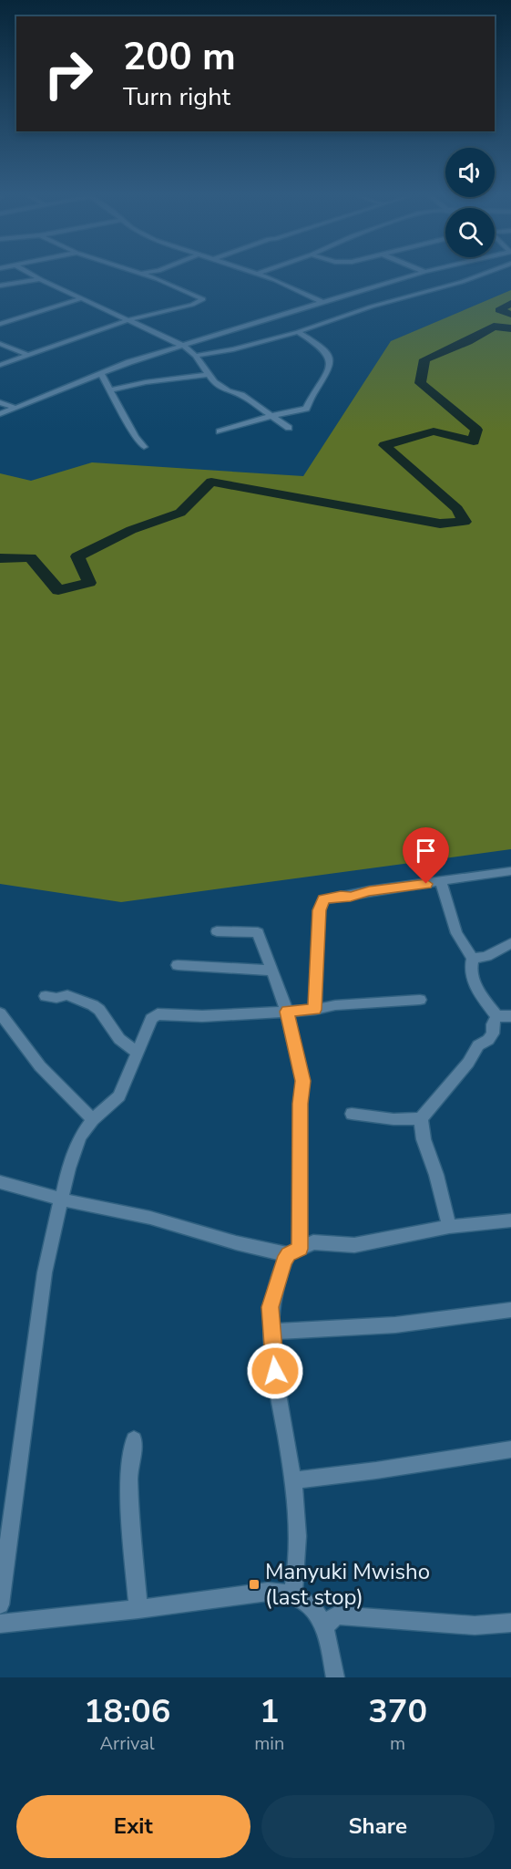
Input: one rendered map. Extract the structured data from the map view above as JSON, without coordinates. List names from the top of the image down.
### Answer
{
  "places": {
    "transit": ["Manyuki Mwisho (last stop)"]
  },
  "page": {
    "turn": ["200 m", "Turn right"],
    "eta": [
      "18:06",
      "Arrival",
      "1",
      "min",
      "370",
      "m"
    ],
    "buttons": ["Exit", "Share"]
  }
}
